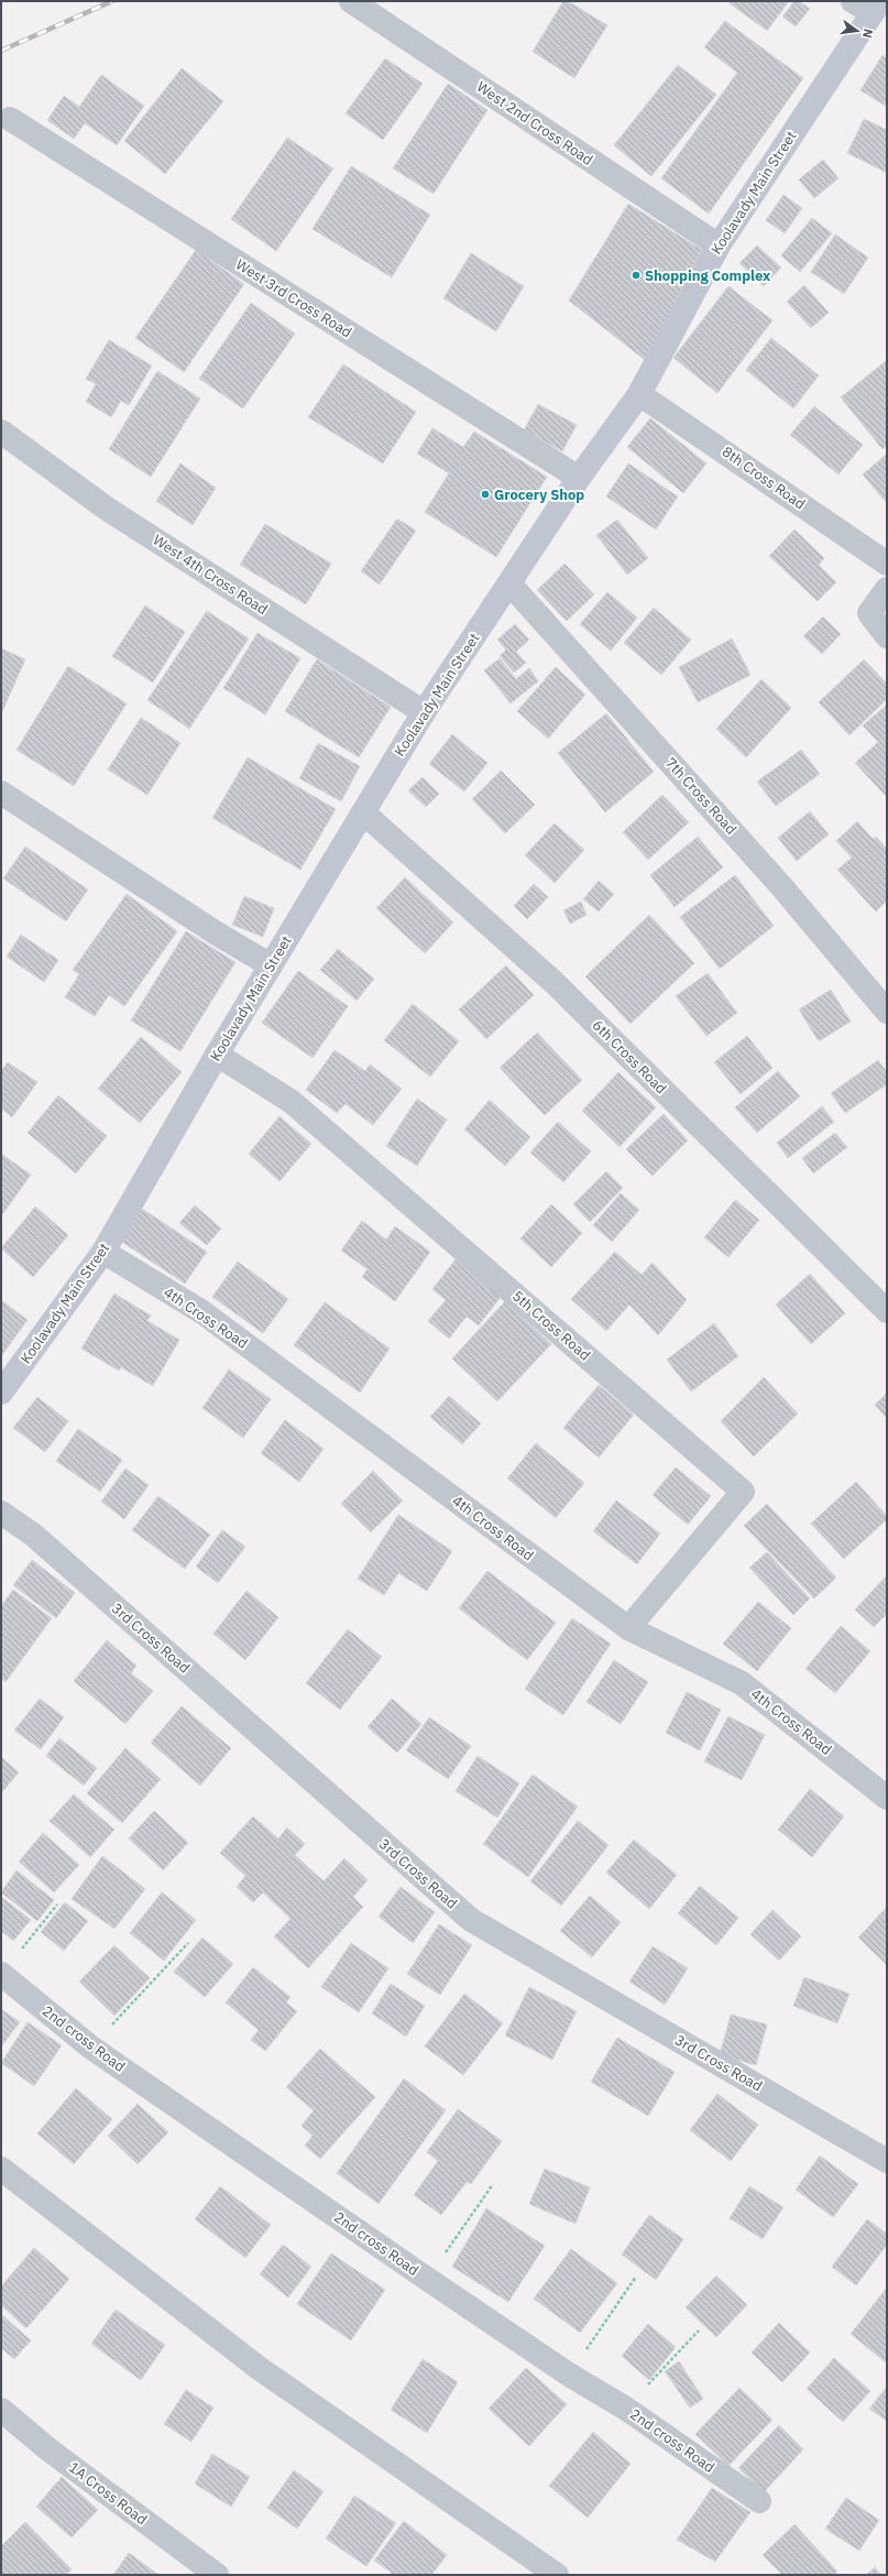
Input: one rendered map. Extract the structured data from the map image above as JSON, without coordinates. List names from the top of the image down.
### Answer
{
  "streets": {
    "main road": ["Koolavady Main Street"],
    "street": [
      "West 2nd Cross Road",
      "West 3rd Cross Road",
      "8th Cross Road",
      "West 4th Cross Road",
      "7th Cross Road",
      "6th Cross Road",
      "4th Cross Road",
      "5th Cross Road",
      "3rd Cross Road",
      "2nd cross Road",
      "1A Cross Road"
    ]
  },
  "crossings": [
    ["West 2nd Cross Road", "Koolavady Main Street"],
    ["Koolavady Main Street", "West 3rd Cross Road"],
    ["Koolavady Main Street", "8th Cross Road"],
    ["Koolavady Main Street", "West 4th Cross Road"],
    ["Koolavady Main Street", "7th Cross Road"],
    ["Koolavady Main Street", "6th Cross Road"],
    ["Koolavady Main Street", "4th Cross Road"],
    ["Koolavady Main Street", "5th Cross Road"],
    ["4th Cross Road", "5th Cross Road"]
  ],
  "places": ["Shopping Complex", "Grocery Shop"],
  "north": "right"
}
